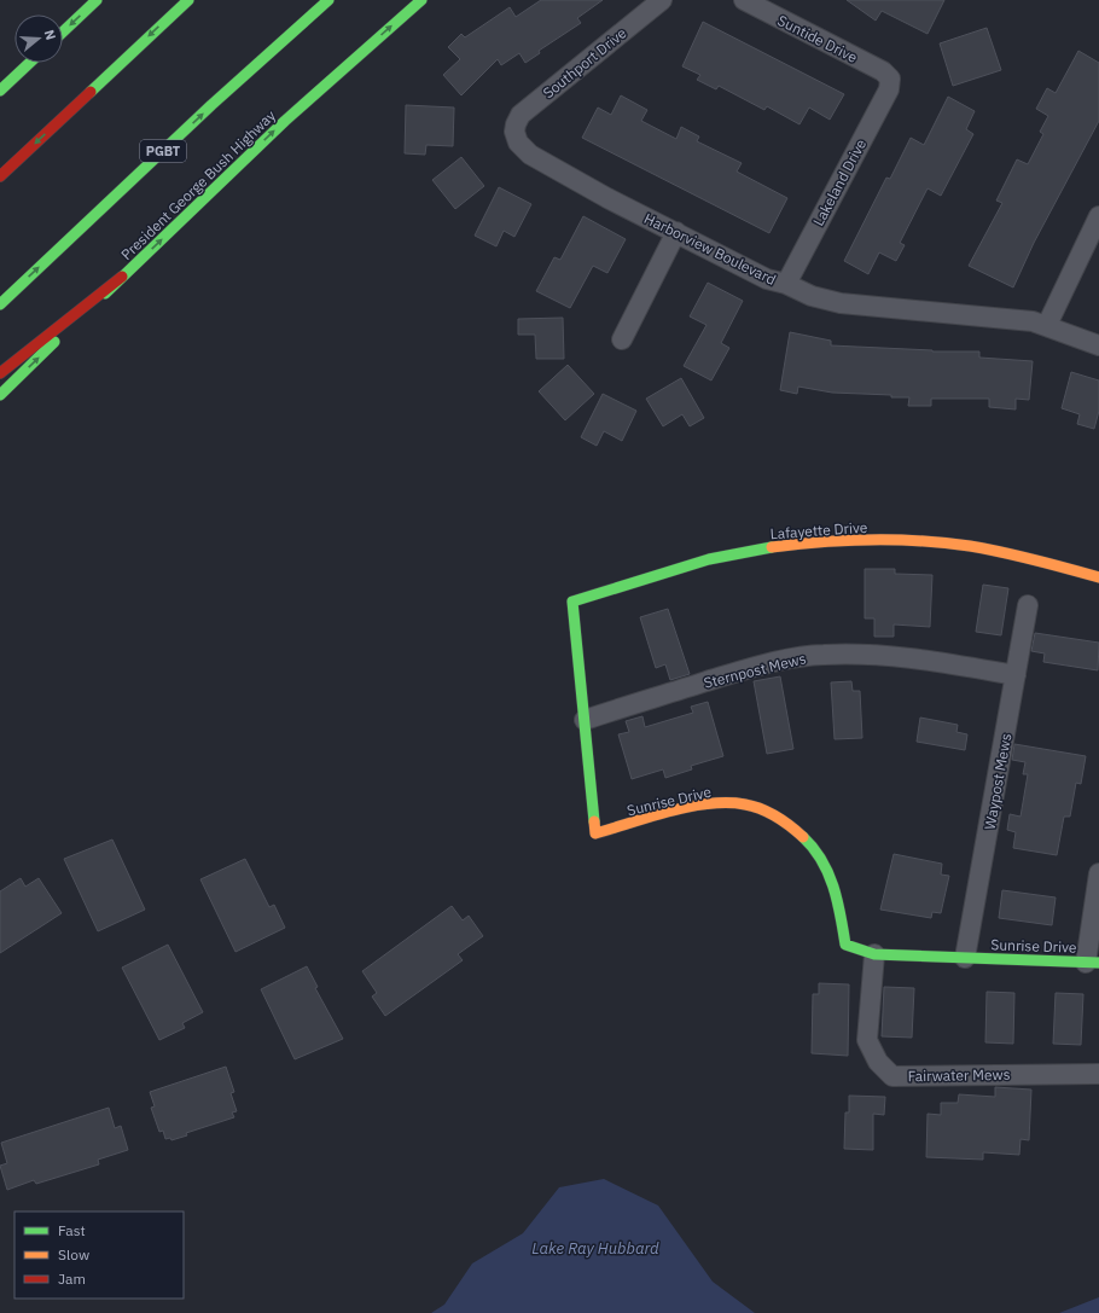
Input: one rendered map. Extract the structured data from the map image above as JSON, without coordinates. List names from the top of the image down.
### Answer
{
  "streets": {
    "main road": [
      "PGBT",
      "President George Bush Highway",
      "Lafayette Drive",
      "Sunrise Drive"
    ],
    "street": [
      "Suntide Drive",
      "Southport Drive",
      "Lakeland Drive",
      "Harborview Boulevard",
      "Sternpost Mews",
      "Waypost Mews",
      "Fairwater Mews"
    ]
  },
  "crossings": [
    ["Suntide Drive", "Lakeland Drive"],
    ["Southport Drive", "Harborview Boulevard"],
    ["Lakeland Drive", "Harborview Boulevard"],
    ["Lafayette Drive", "Sunrise Drive"],
    ["Sternpost Mews", "Waypost Mews"],
    ["Sternpost Mews", "Sunrise Drive"],
    ["Waypost Mews", "Sunrise Drive"],
    ["Sunrise Drive", "Fairwater Mews"]
  ],
  "water": ["Lake Ray Hubbard"],
  "legend": ["Fast", "Slow", "Jam"],
  "north": "right"
}
